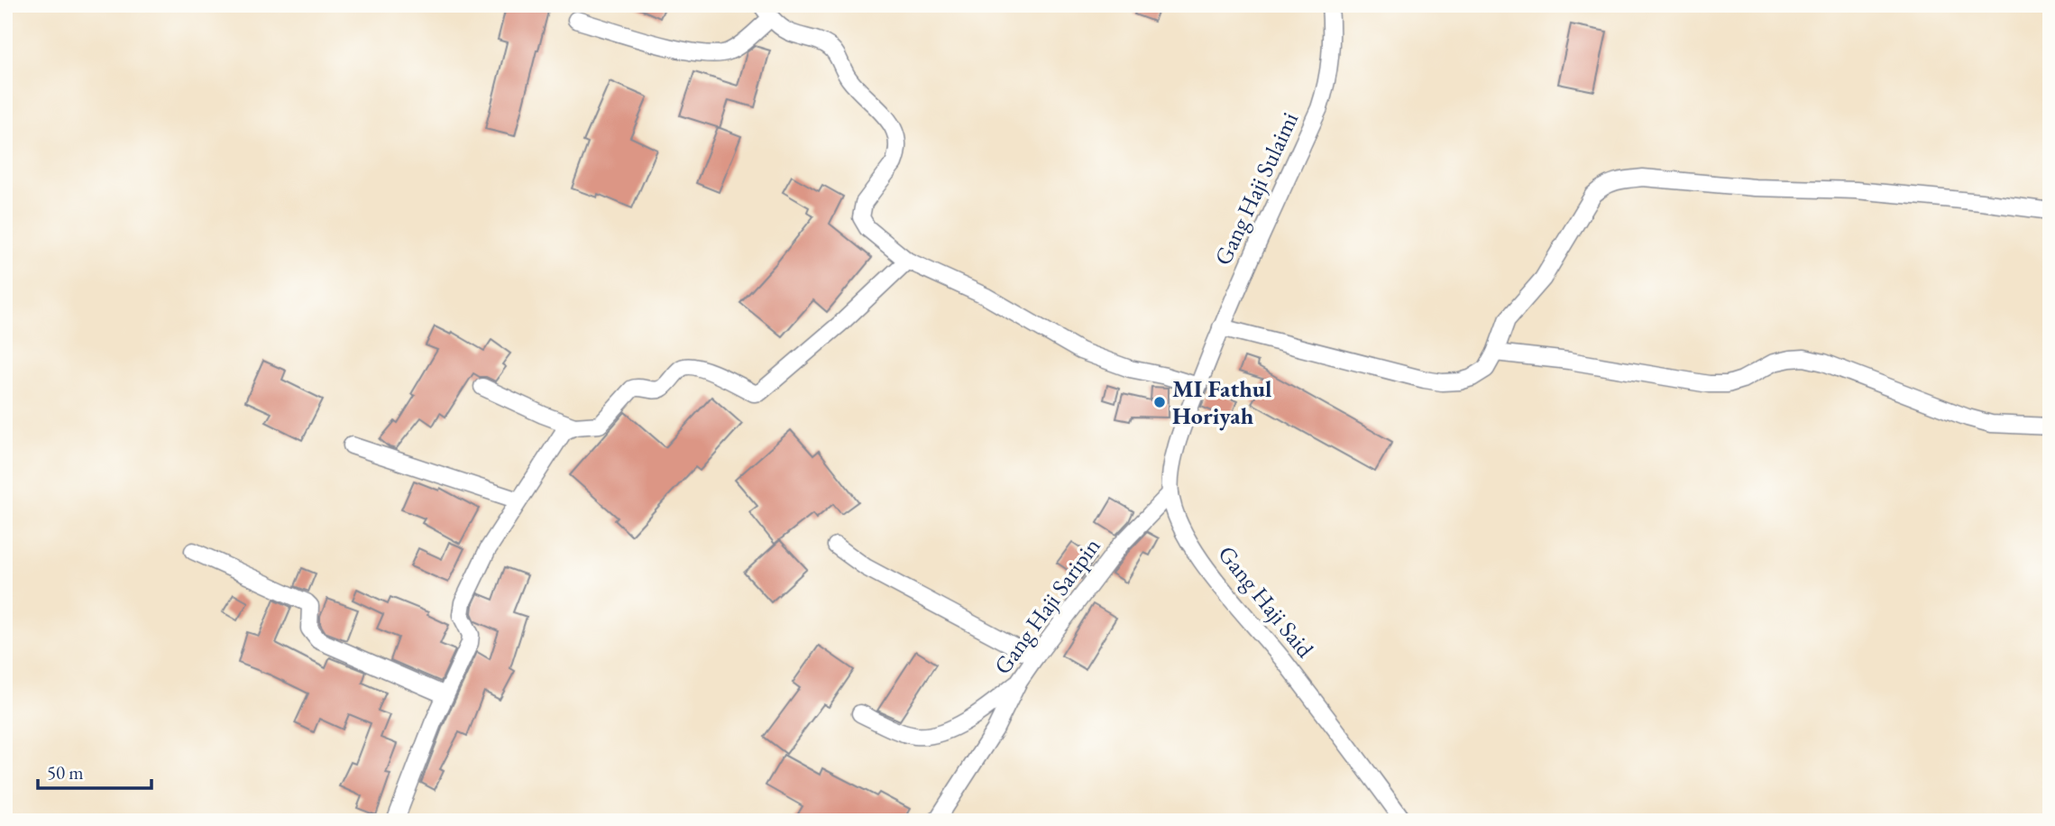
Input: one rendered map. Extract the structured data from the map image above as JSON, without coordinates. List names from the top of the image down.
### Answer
{
  "streets": {
    "street": ["Gang Haji Sulaimi", "Gang Haji Said", "Gang Haji Saripin"]
  },
  "crossings": [
    ["Gang Haji Sulaimi", "Gang Haji Said"],
    ["Gang Haji Said", "Gang Haji Saripin"]
  ],
  "places": ["MI Fathul Horiyah"],
  "scale_bar": "50 m"
}
